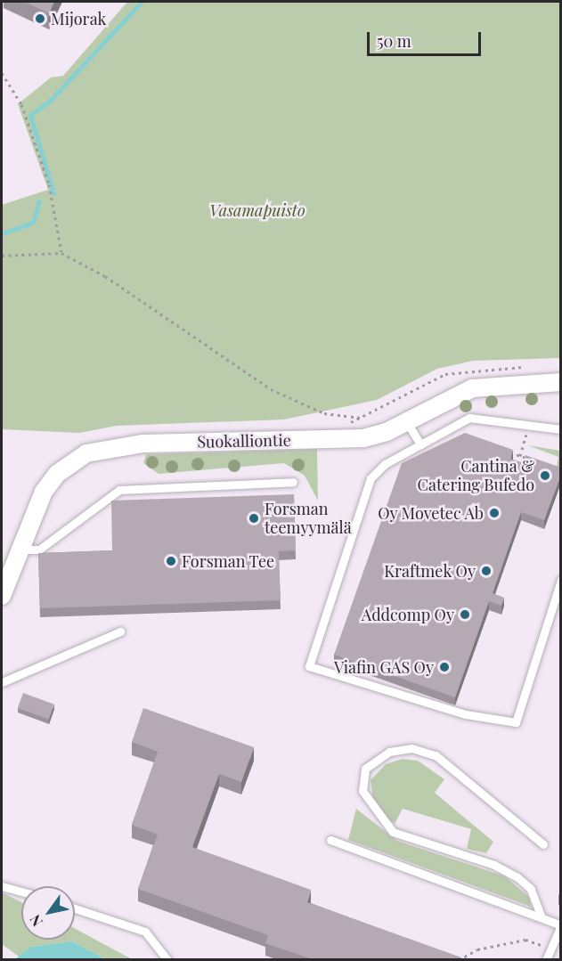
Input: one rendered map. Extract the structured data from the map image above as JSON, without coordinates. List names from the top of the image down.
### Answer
{
  "streets": {
    "street": ["Suokalliontie"]
  },
  "parks": ["Vasamapuisto"],
  "places": [
    "Mijorak",
    "Cantina & Catering Bufedo",
    "Oy Movetec Ab",
    "Forsman teemyymälä",
    "Forsman Tee",
    "Kraftmek Oy",
    "Addcomp Oy",
    "Viafin GAS Oy"
  ],
  "scale_bar": "50 m",
  "north": "bottom left"
}
